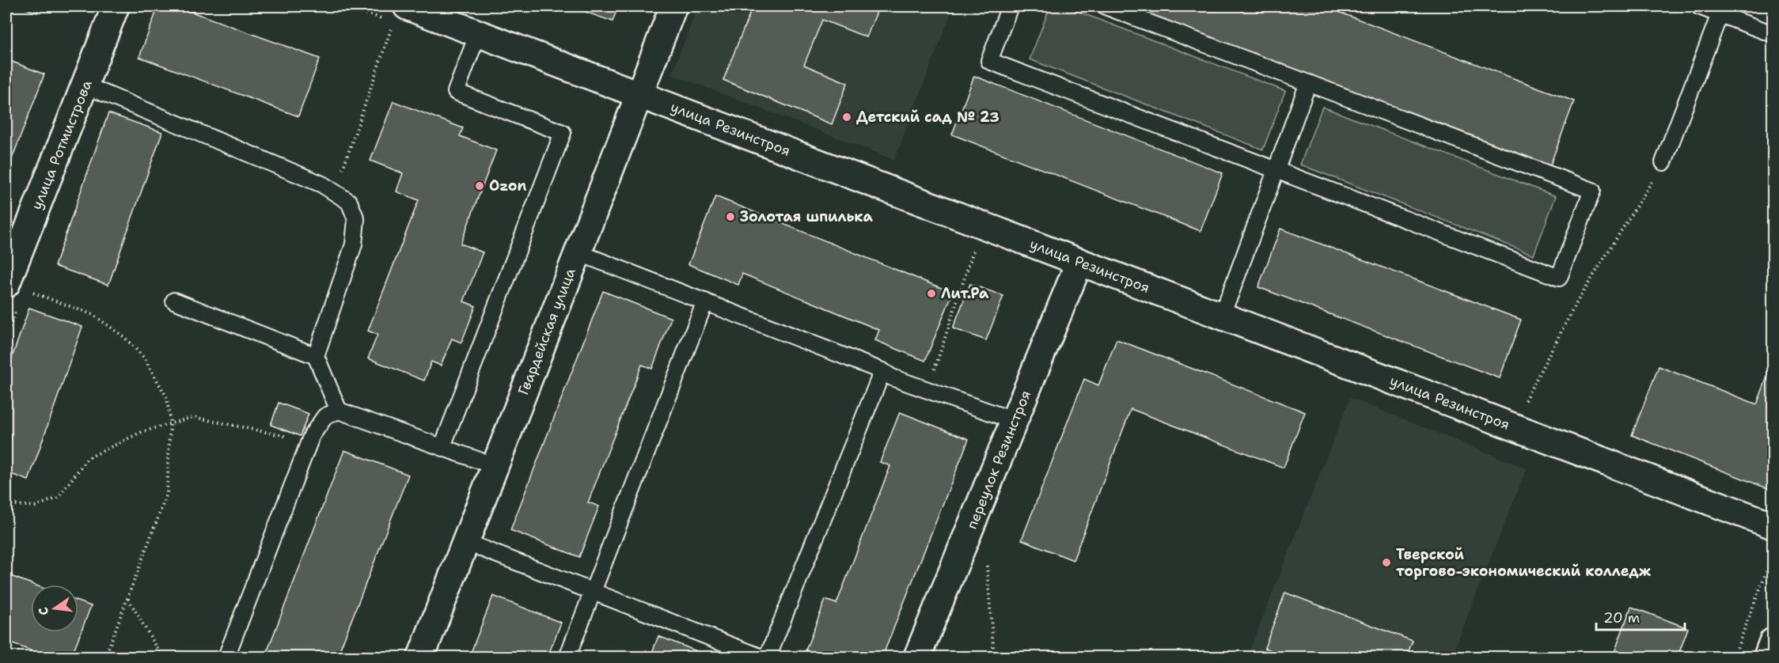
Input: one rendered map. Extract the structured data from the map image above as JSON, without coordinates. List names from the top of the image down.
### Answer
{
  "streets": {
    "street": [
      "улица Резинстроя",
      "улица Ротмистрова",
      "Гвардейская улица",
      "переулок Резинстроя"
    ]
  },
  "crossings": [
    ["улица Резинстроя", "Гвардейская улица"],
    ["улица Резинстроя", "переулок Резинстроя"]
  ],
  "places": [
    "Детский сад № 23",
    "Ozon",
    "Золотая шпилька",
    "Лит.Ра",
    "Тверской торгово-экономический колледж"
  ],
  "scale_bar": "20 m",
  "north": "left"
}
